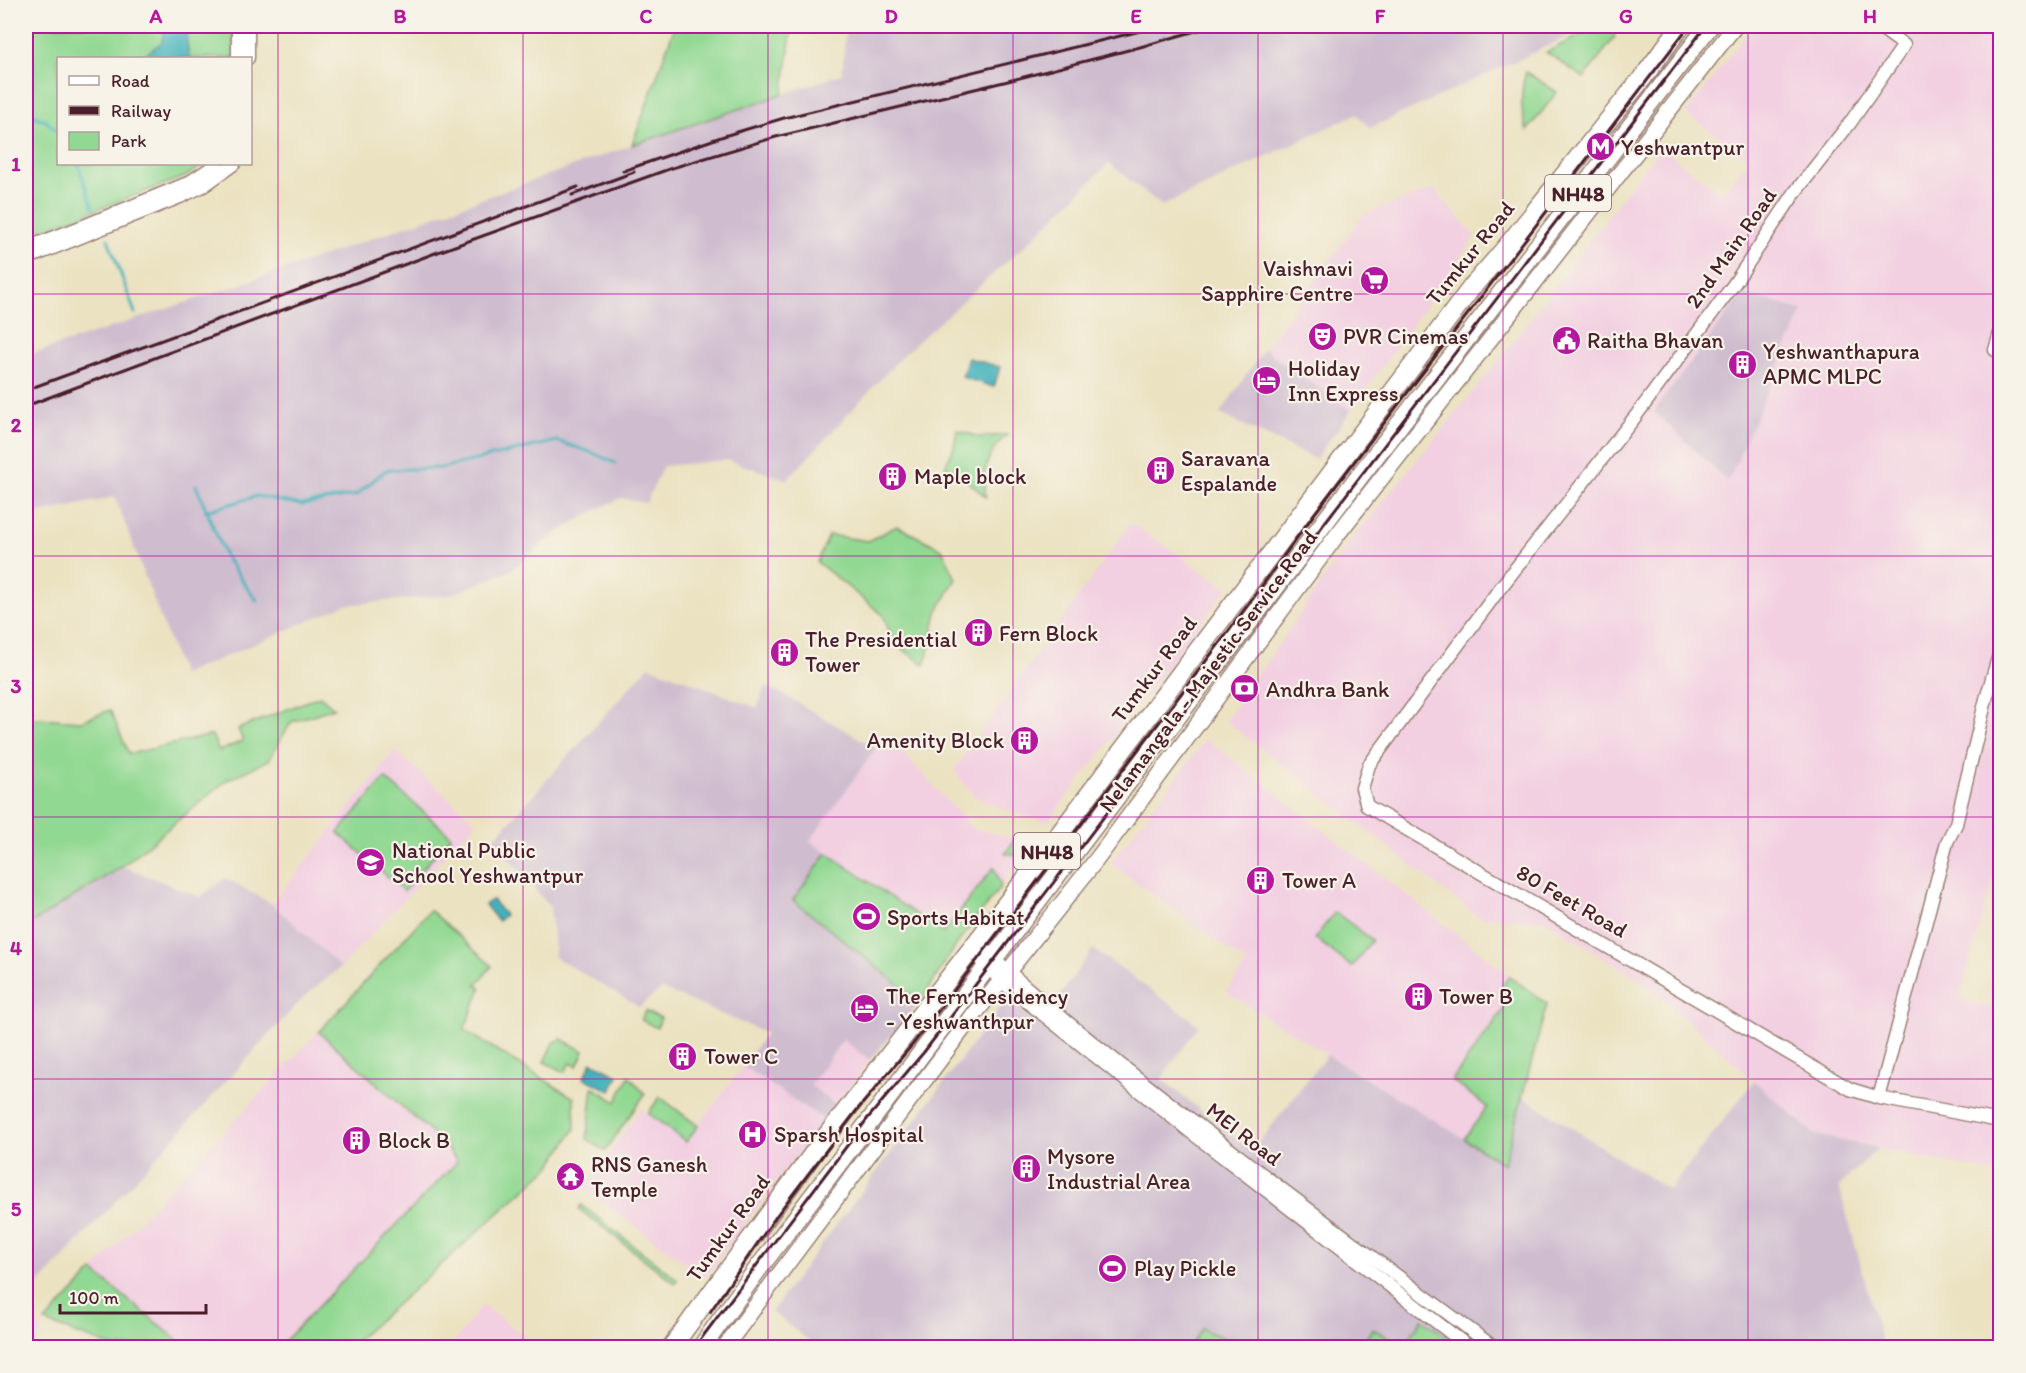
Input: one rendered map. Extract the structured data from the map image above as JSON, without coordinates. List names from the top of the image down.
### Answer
{
  "streets": {
    "highway": ["NH48", "Tumkur Road"],
    "main road": ["Nelamangala - Majestic Service Road"],
    "street": ["2nd Main Road", "80 Feet Road", "MEI Road"]
  },
  "crossings": [
    ["2nd Main Road", "80 Feet Road"],
    ["Tumkur Road", "MEI Road"],
    ["Nelamangala - Majestic Service Road", "MEI Road"]
  ],
  "places": {
    "metro station": ["Yeshwantpur"],
    "supermarket": ["Vaishnavi Sapphire Centre"],
    "theatre": ["PVR Cinemas"],
    "public building": ["Raitha Bhavan"],
    "building": [
      "Yeshwanthapura APMC MLPC",
      "Saravana Espalande",
      "Maple block",
      "Fern Block",
      "The Presidential Tower",
      "Amenity Block",
      "Tower A",
      "Tower B",
      "Tower C",
      "Block B",
      "Mysore Industrial Area"
    ],
    "hotel": ["Holiday Inn Express", "The Fern Residency - Yeshwanthpur"],
    "bank": ["Andhra Bank"],
    "school or university": ["National Public School Yeshwantpur"],
    "sports": ["Sports Habitat", "Play Pickle"],
    "hospital": ["Sparsh Hospital"],
    "temple": ["RNS Ganesh Temple"]
  },
  "legend": ["Road", "Railway", "Park"],
  "scale_bar": "100 m",
  "grid": {
    "columns": [
      "A",
      "B",
      "C",
      "D",
      "E",
      "F",
      "G",
      "H"
    ],
    "rows": [
      "1",
      "2",
      "3",
      "4",
      "5"
    ]
  }
}
